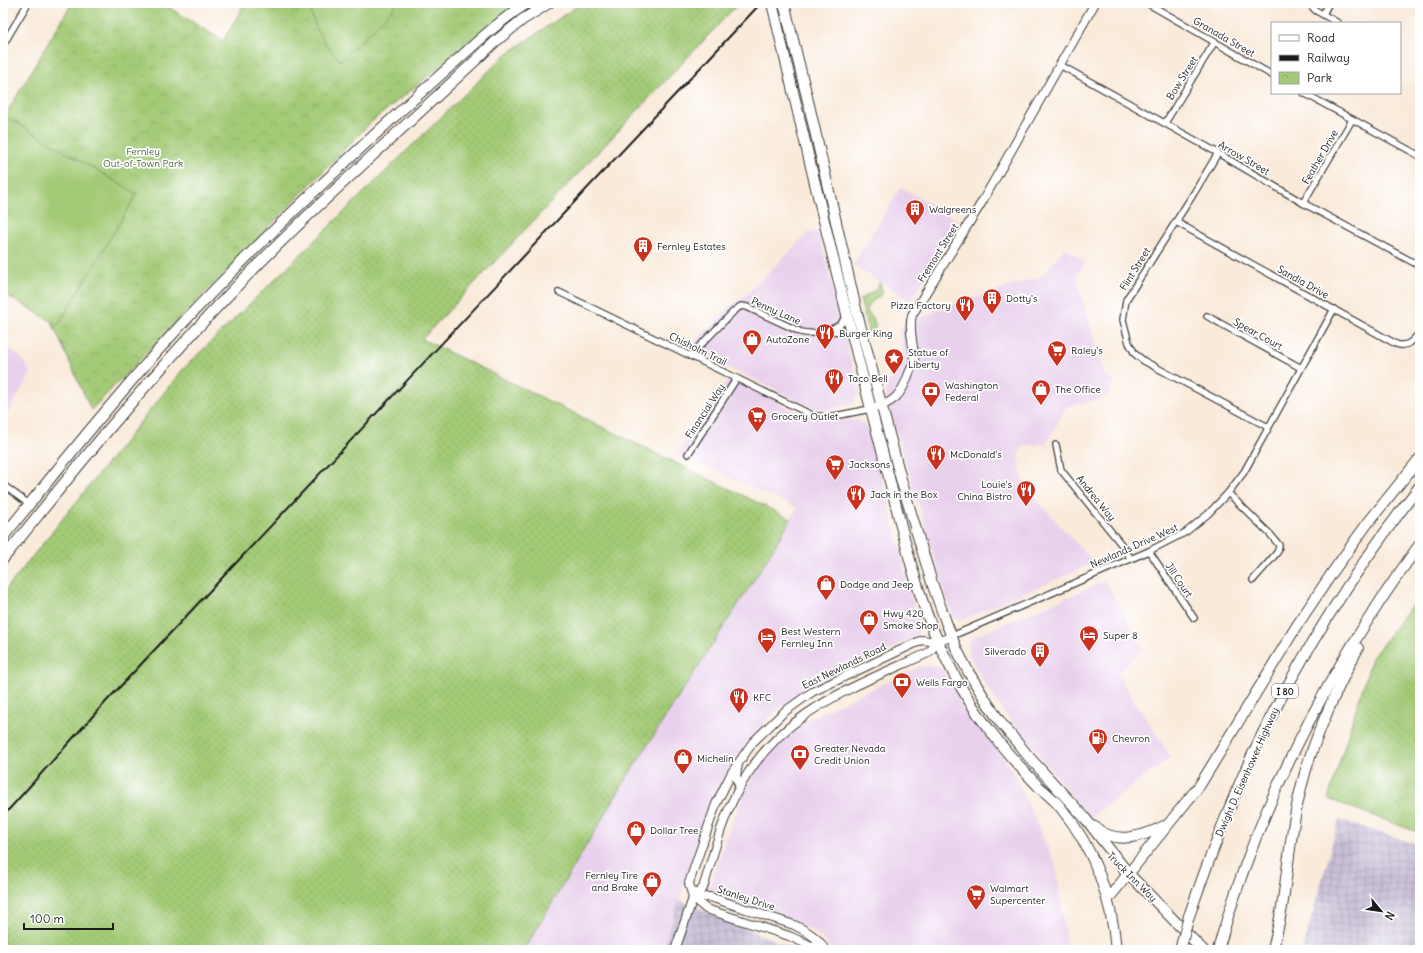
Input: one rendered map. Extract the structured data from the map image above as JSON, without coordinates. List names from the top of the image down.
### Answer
{
  "streets": {
    "highway": ["I 80", "Dwight D. Eisenhower Highway", "Truck Inn Way"],
    "street": [
      "Granada Street",
      "Bow Street",
      "Feather Drive",
      "Arrow Street",
      "Fremont Street",
      "Flint Street",
      "Sandia Drive",
      "Penny Lane",
      "Spear Court",
      "Chisholm Trail",
      "Financial Way",
      "Andrea Way",
      "Newlands Drive West",
      "Jill Court",
      "East Newlands Road",
      "Stanley Drive"
    ]
  },
  "crossings": [
    ["Granada Street", "Bow Street"],
    ["Bow Street", "Arrow Street"],
    ["Feather Drive", "Arrow Street"],
    ["Arrow Street", "Fremont Street"],
    ["Arrow Street", "Flint Street"],
    ["Fremont Street", "Chisholm Trail"],
    ["Flint Street", "Sandia Drive"],
    ["Flint Street", "Newlands Drive West"],
    ["Sandia Drive", "Newlands Drive West"],
    ["Penny Lane", "Chisholm Trail"],
    ["Spear Court", "Newlands Drive West"],
    ["Chisholm Trail", "Financial Way"],
    ["Andrea Way", "Newlands Drive West"],
    ["Newlands Drive West", "Jill Court"],
    ["Newlands Drive West", "East Newlands Road"],
    ["East Newlands Road", "Stanley Drive"]
  ],
  "parks": ["Fernley Out-of-Town Park"],
  "places": {
    "building": [
      "Walgreens",
      "Fernley Estates",
      "Dotty's",
      "Silverado"
    ],
    "restaurant": [
      "Pizza Factory",
      "Burger King",
      "Taco Bell",
      "McDonald's",
      "Louie's China Bistro",
      "Jack in the Box",
      "KFC"
    ],
    "shop": [
      "AutoZone",
      "The Office",
      "Dodge and Jeep",
      "Hwy 420 Smoke Shop",
      "Michelin",
      "Dollar Tree",
      "Fernley Tire and Brake"
    ],
    "supermarket": [
      "Raley's",
      "Grocery Outlet",
      "Jacksons",
      "Walmart Supercenter"
    ],
    "place": ["Statue of Liberty"],
    "bank": ["Washington Federal", "Wells Fargo", "Greater Nevada Credit Union"],
    "hotel": ["Super 8", "Best Western Fernley Inn"],
    "fuel station": ["Chevron"]
  },
  "legend": ["Road", "Railway", "Park"],
  "scale_bar": "100 m",
  "north": "bottom right"
}
